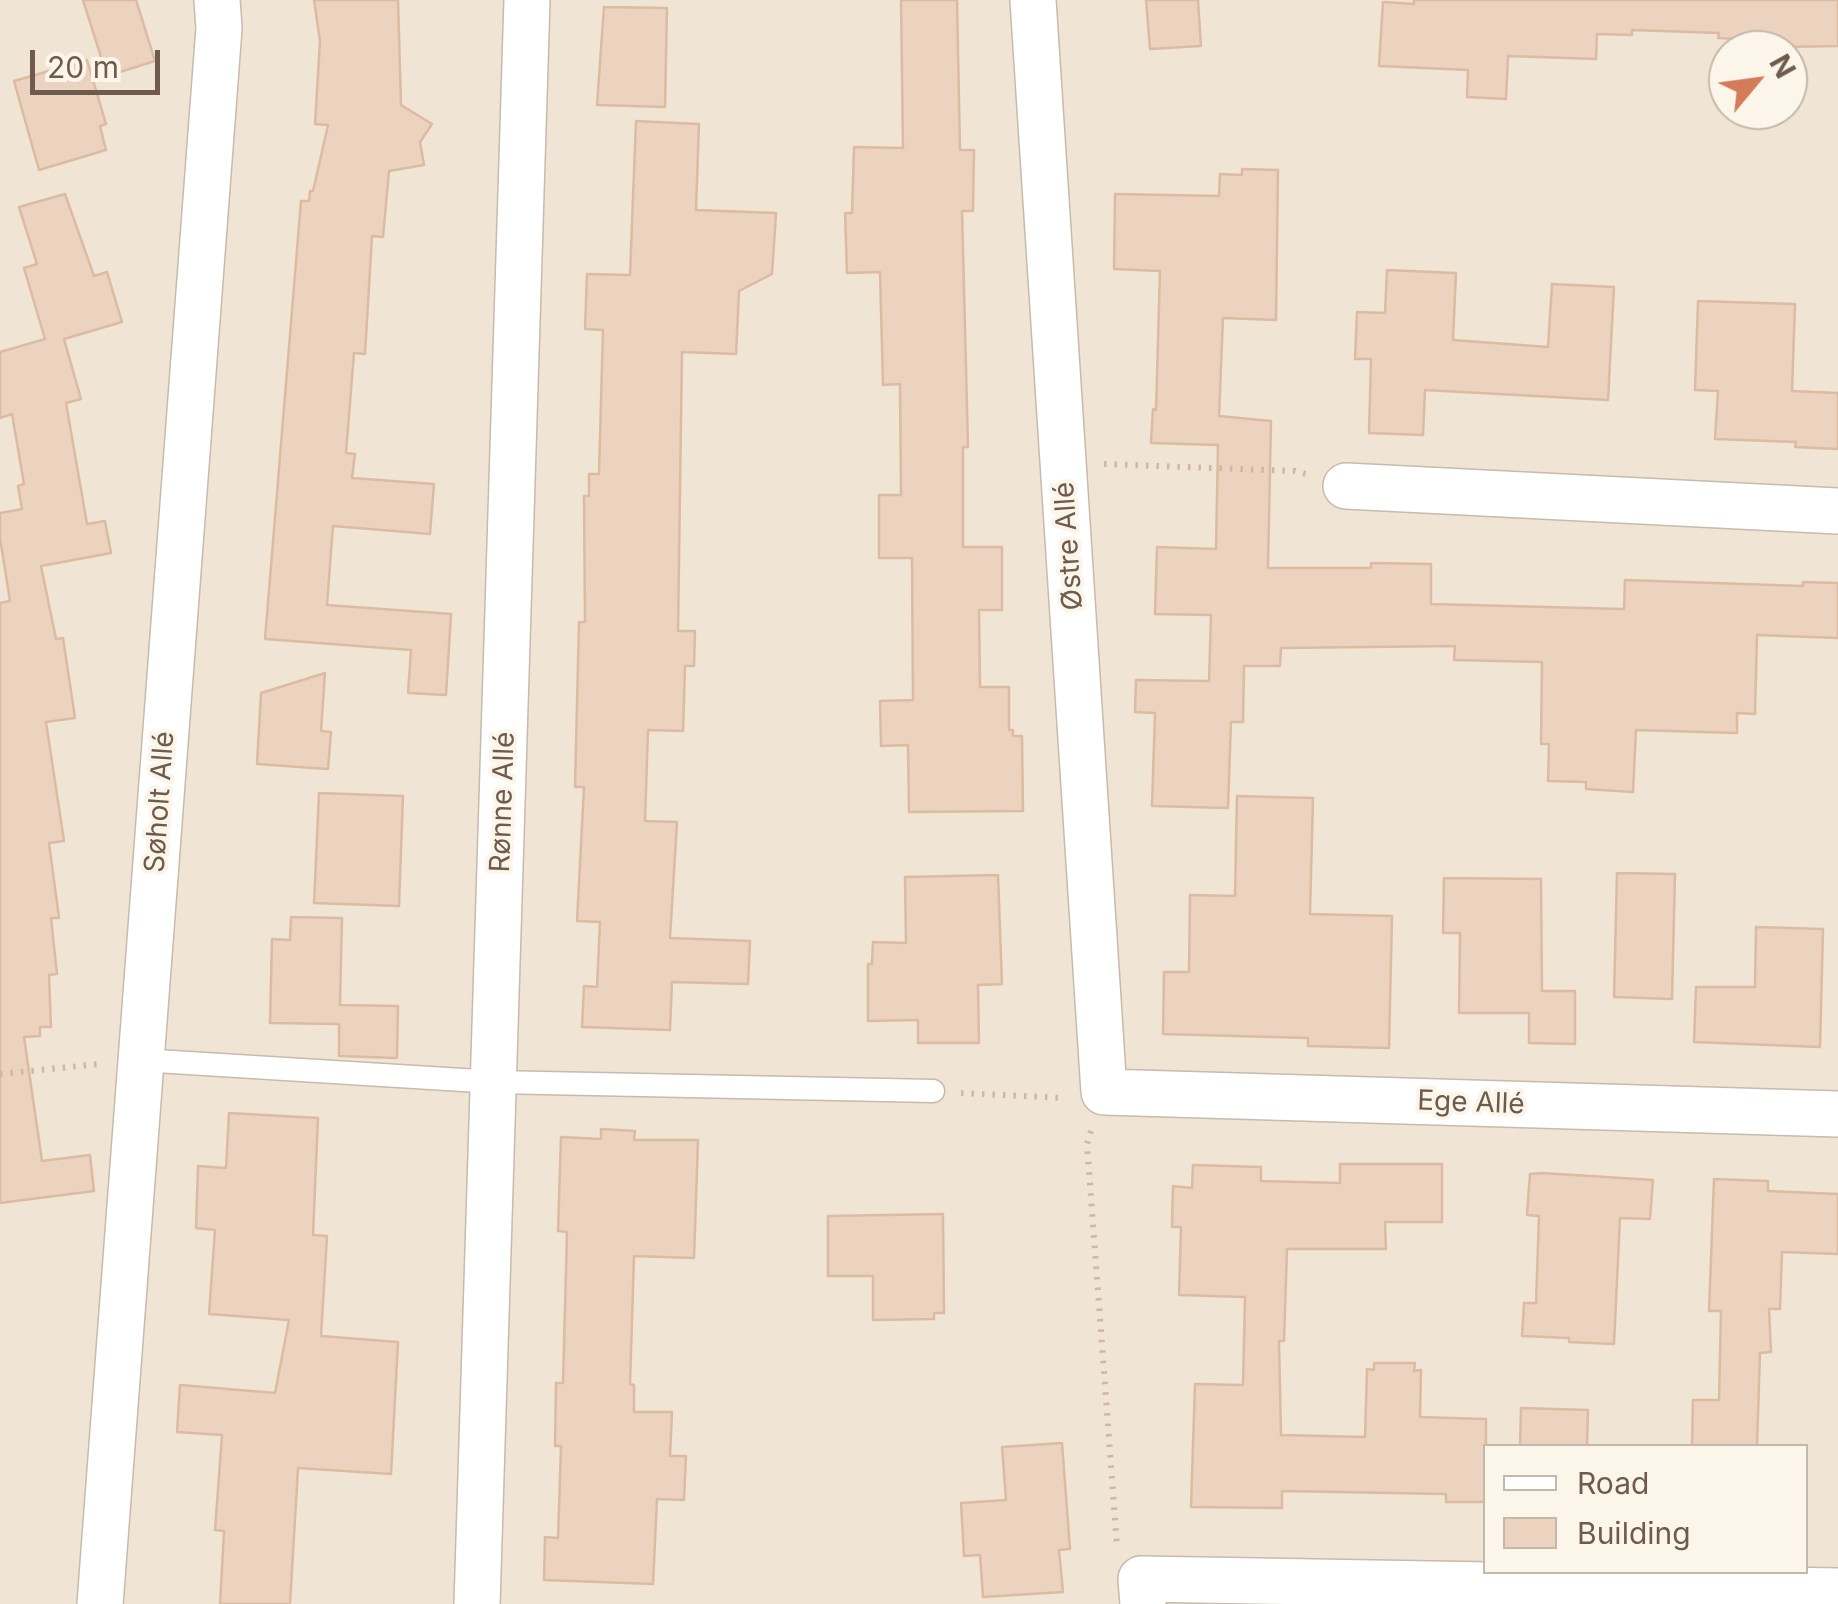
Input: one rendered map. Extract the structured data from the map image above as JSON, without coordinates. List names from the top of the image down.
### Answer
{
  "streets": {
    "street": [
      "Østre Allé",
      "Søholt Allé",
      "Rønne Allé",
      "Ege Allé"
    ]
  },
  "crossings": [
    ["Østre Allé", "Ege Allé"]
  ],
  "legend": ["Road", "Building"],
  "scale_bar": "20 m",
  "north": "top right"
}
